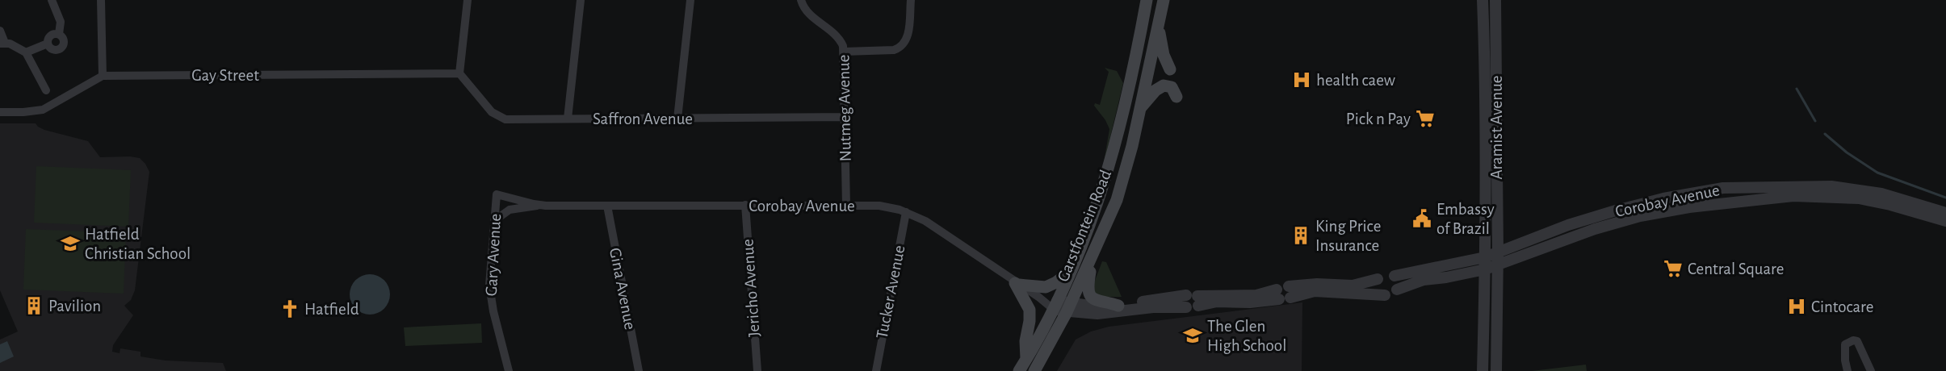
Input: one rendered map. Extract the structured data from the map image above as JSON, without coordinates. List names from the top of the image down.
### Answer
{
  "streets": {
    "main road": ["Garstfontein Road"],
    "street": [
      "Gay Street",
      "Nutmeg Avenue",
      "Saffron Avenue",
      "Aramist Avenue",
      "Corobay Avenue",
      "Gary Avenue",
      "Jericho Avenue",
      "Gina Avenue",
      "Tucker Avenue"
    ]
  },
  "crossings": [
    ["Gay Street", "Saffron Avenue"],
    ["Nutmeg Avenue", "Saffron Avenue"],
    ["Nutmeg Avenue", "Corobay Avenue"],
    ["Aramist Avenue", "Corobay Avenue"],
    ["Corobay Avenue", "Garstfontein Road"],
    ["Corobay Avenue", "Gary Avenue"],
    ["Corobay Avenue", "Jericho Avenue"],
    ["Corobay Avenue", "Gina Avenue"],
    ["Corobay Avenue", "Tucker Avenue"]
  ],
  "places": {
    "hospital": ["health caew", "Cintocare"],
    "supermarket": ["Pick n Pay", "Central Square"],
    "public building": ["Embassy of Brazil"],
    "building": ["King Price Insurance", "Pavilion"],
    "school or university": ["Hatfield Christian School", "The Glen High School"],
    "church": ["Hatfield"]
  }
}
